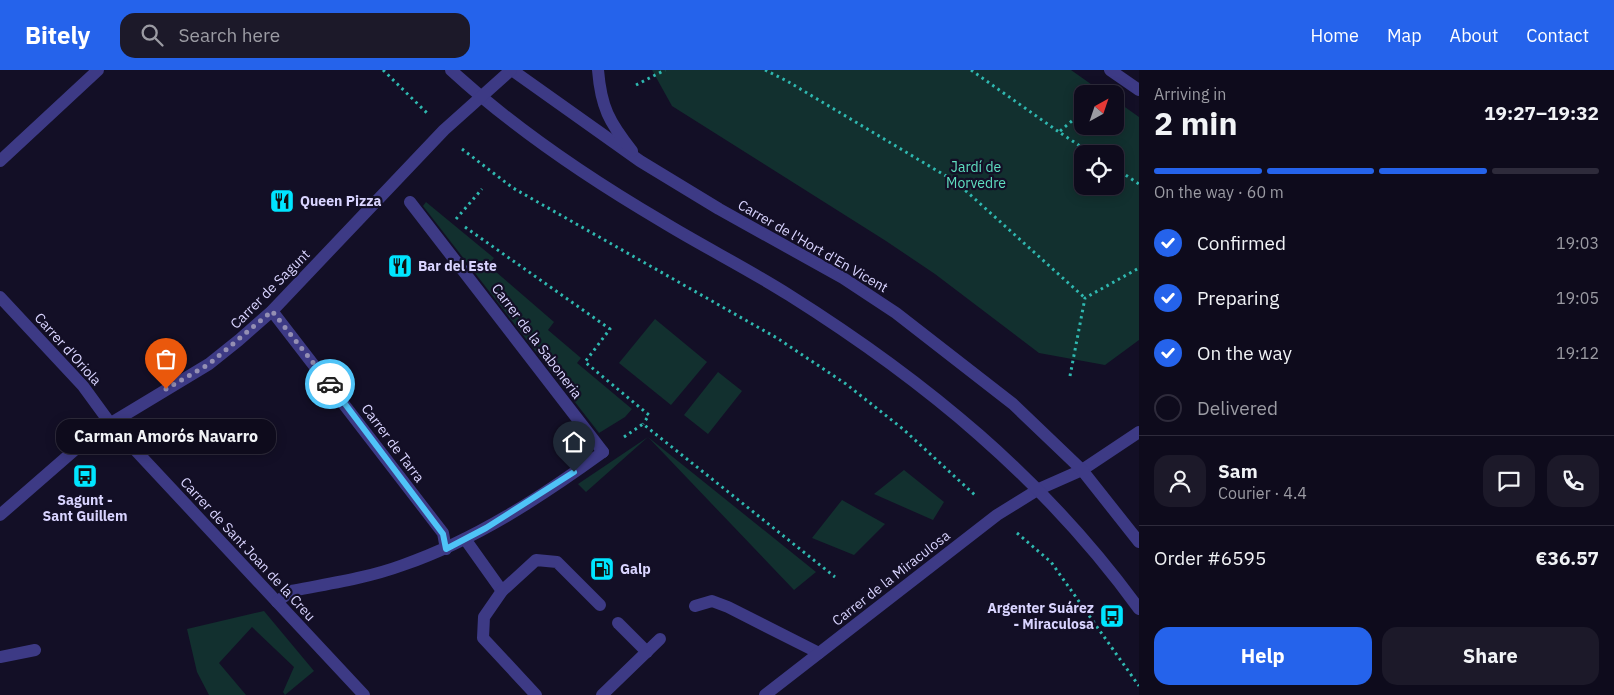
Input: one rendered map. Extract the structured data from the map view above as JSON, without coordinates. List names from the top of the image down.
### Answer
{
  "streets": {
    "street": [
      "Carrer de l'Hort d'En Vicent",
      "Carrer de Sagunt",
      "Carrer de la Saboneria",
      "Carrer d'Oriola",
      "Carrer de Tarra",
      "Carrer de Sant Joan de la Creu",
      "Carrer de la Miraculosa"
    ]
  },
  "crossings": [
    ["Carrer de l'Hort d'En Vicent", "Carrer de Sagunt"],
    ["Carrer de l'Hort d'En Vicent", "Carrer de la Miraculosa"],
    ["Carrer de Sagunt", "Carrer d'Oriola"],
    ["Carrer de Sagunt", "Carrer de Tarra"],
    ["Carrer de Sagunt", "Carrer de Sant Joan de la Creu"],
    ["Carrer d'Oriola", "Carrer de Sant Joan de la Creu"]
  ],
  "parks": ["Jardí de Morvedre"],
  "places": {
    "restaurant": ["Queen Pizza", "Bar del Este"],
    "other": ["Carman Amorós Navarro"],
    "bus stop": ["Sagunt - Sant Guillem", "Argenter Suárez - Miraculosa"],
    "fuel station": ["Galp"]
  },
  "north": "top right",
  "page": {
    "header": "Bitely",
    "search": "Search here",
    "nav": [
      "Home",
      "Map",
      "About",
      "Contact"
    ],
    "heading": ["2 min", "Arriving in", "19:27–19:32"],
    "panel": [
      "Sam",
      "Courier · 4.4",
      "Order #6595",
      "€36.57"
    ],
    "bar": "On the way · 60 m",
    "list": [
      ["Confirmed", "19:03"],
      ["Preparing", "19:05"],
      ["On the way", "19:12"],
      "Delivered"
    ],
    "bubble": "Carman Amorós Navarro",
    "buttons": ["Help", "Share"]
  }
}
